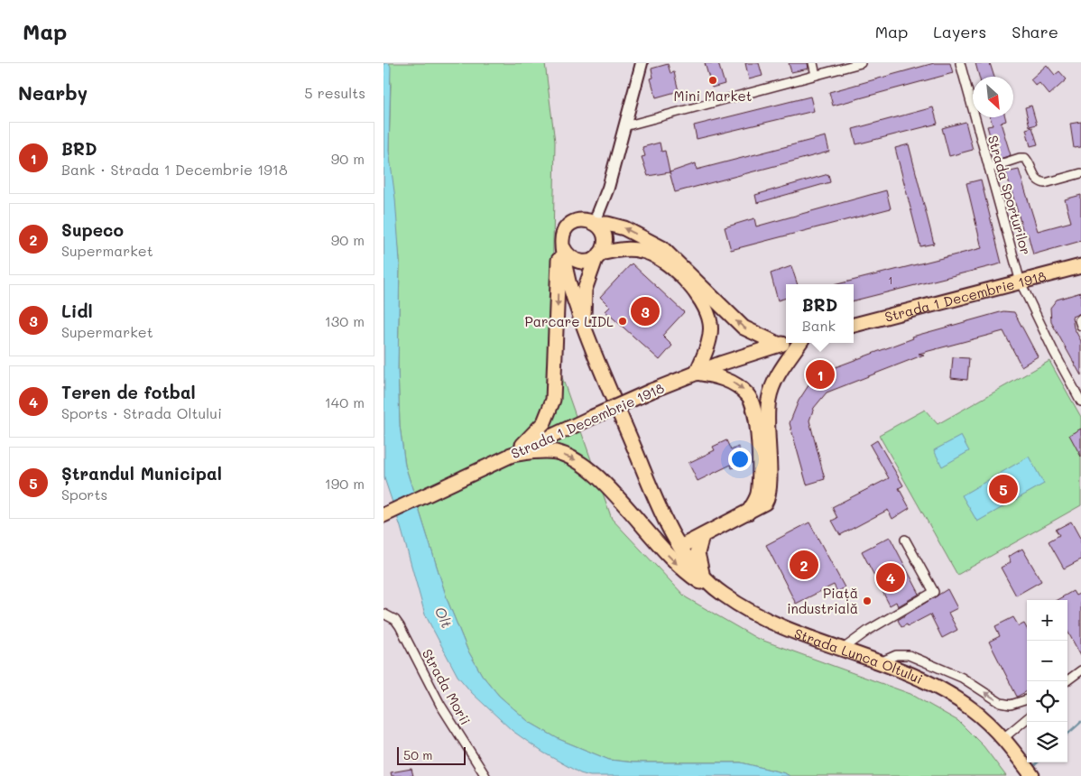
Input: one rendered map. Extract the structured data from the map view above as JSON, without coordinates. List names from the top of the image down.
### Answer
{
  "streets": {
    "main road": ["Strada 1 Decembrie 1918", "Strada Lunca Oltului"],
    "street": ["Strada Sporturilor", "Strada Morii"]
  },
  "crossings": [
    ["Strada Sporturilor", "Strada 1 Decembrie 1918"]
  ],
  "water": ["Olt"],
  "places": ["Mini Market", "Parcare LIDL", "Piață industrială"],
  "house_numbers": ["1"],
  "scale_bar": "50 m",
  "north": "bottom right",
  "page": {
    "header": "Map",
    "nav": ["Map", "Layers", "Share"],
    "heading": ["Nearby", "5 results"],
    "list": [
      {
        "mark": "1",
        "name": "BRD",
        "note": "Bank · Strada 1 Decembrie 1918",
        "value": "90 m"
      },
      {
        "mark": "2",
        "name": "Supeco",
        "note": "Supermarket",
        "value": "90 m"
      },
      {
        "mark": "3",
        "name": "Lidl",
        "note": "Supermarket",
        "value": "130 m"
      },
      {
        "mark": "4",
        "name": "Teren de fotbal",
        "note": "Sports · Strada Oltului",
        "value": "140 m"
      },
      {
        "mark": "5",
        "name": "Ștrandul Municipal",
        "note": "Sports",
        "value": "190 m"
      }
    ],
    "popup": ["BRD", "Bank"],
    "pins": [
      "3",
      "1",
      "5",
      "2",
      "4"
    ],
    "map_buttons": ["+", "−"],
    "scale": "50 m"
  }
}
